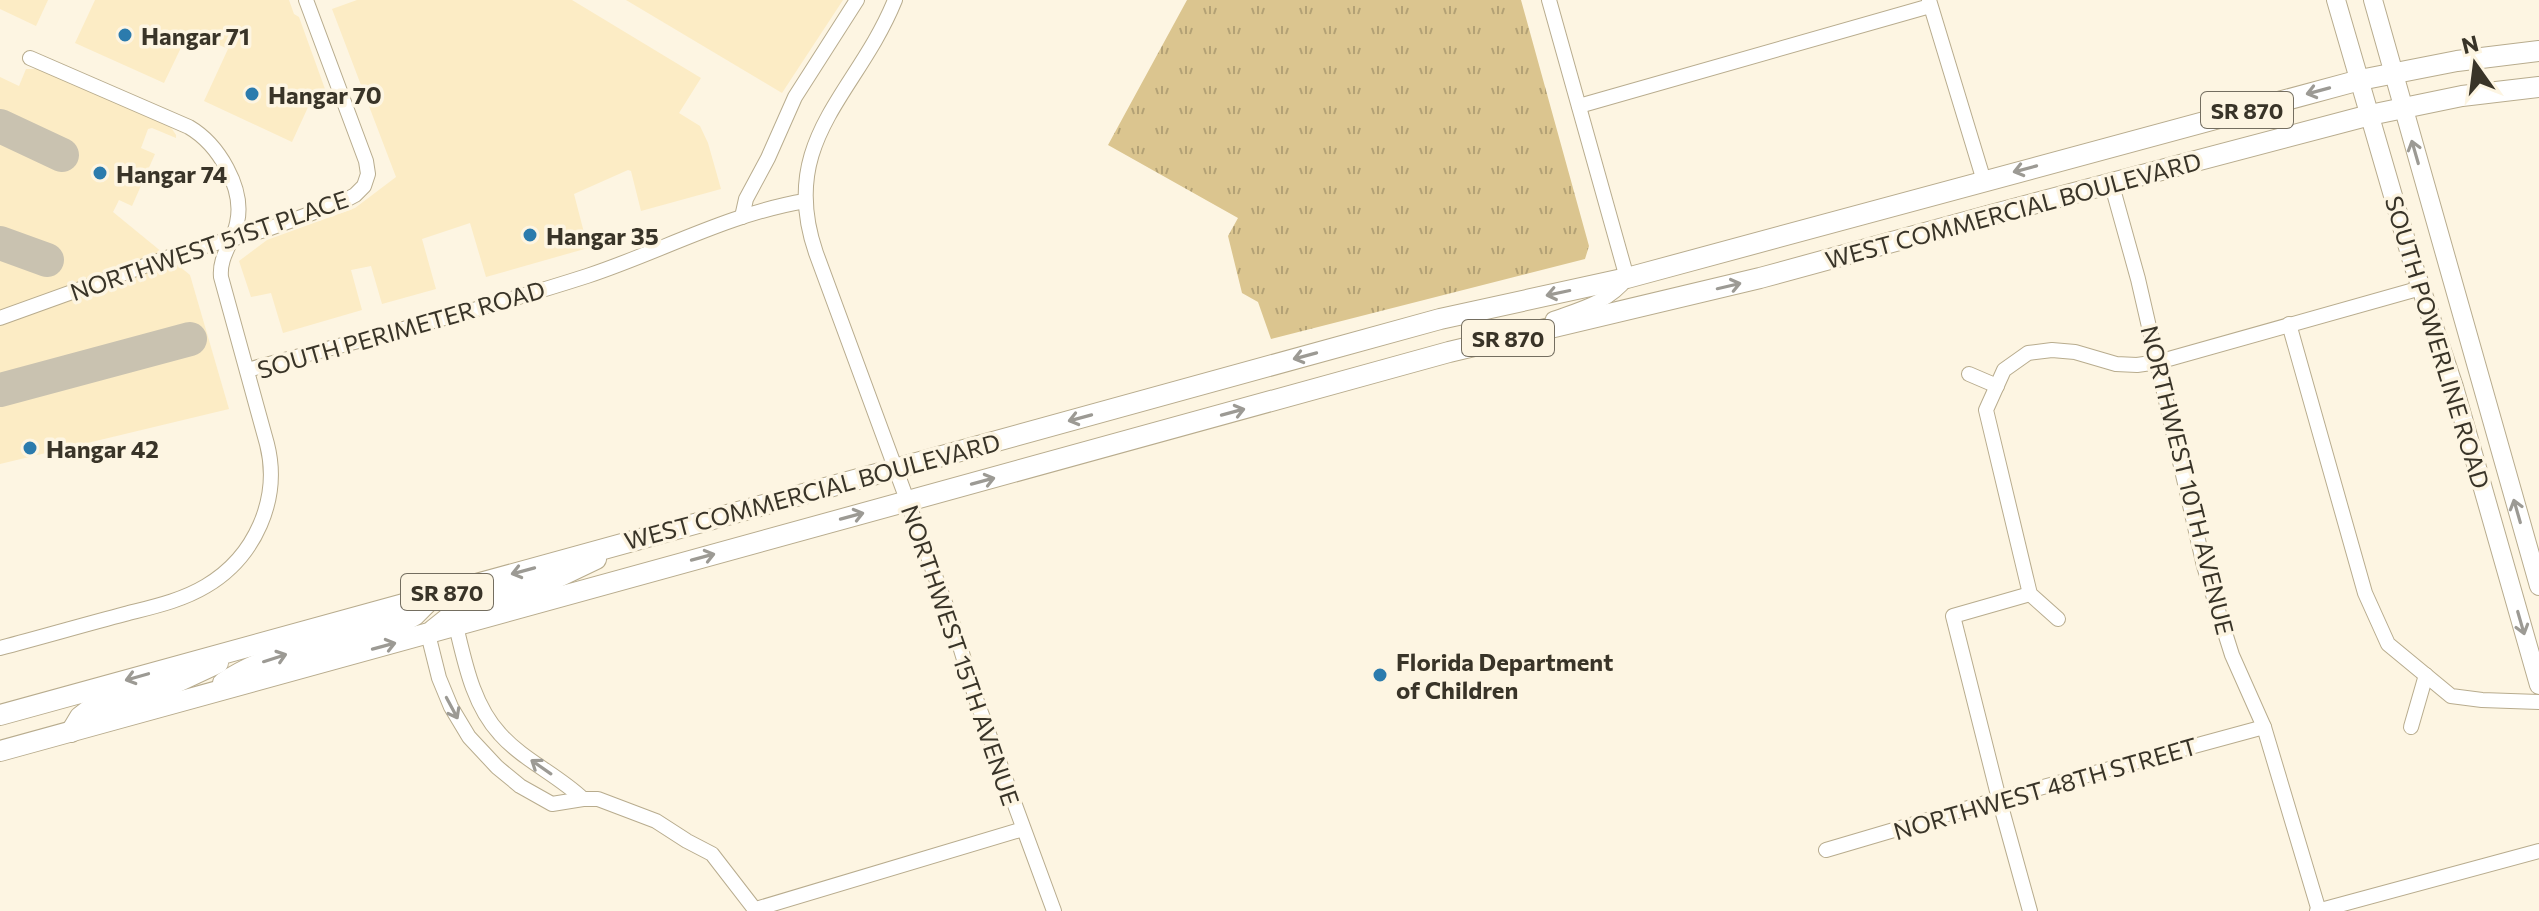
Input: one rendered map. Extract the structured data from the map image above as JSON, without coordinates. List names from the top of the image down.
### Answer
{
  "streets": {
    "highway": ["SR 870", "WEST COMMERCIAL BOULEVARD"],
    "main road": ["SOUTH POWERLINE ROAD"],
    "street": [
      "NORTHWEST 51ST PLACE",
      "SOUTH PERIMETER ROAD",
      "NORTHWEST 10TH AVENUE",
      "NORTHWEST 15TH AVENUE",
      "NORTHWEST 48TH STREET"
    ]
  },
  "crossings": [
    ["WEST COMMERCIAL BOULEVARD", "SOUTH POWERLINE ROAD"],
    ["WEST COMMERCIAL BOULEVARD", "NORTHWEST 10TH AVENUE"],
    ["WEST COMMERCIAL BOULEVARD", "NORTHWEST 15TH AVENUE"],
    ["SOUTH PERIMETER ROAD", "NORTHWEST 15TH AVENUE"],
    ["NORTHWEST 10TH AVENUE", "NORTHWEST 48TH STREET"]
  ],
  "places": [
    "Hangar 71",
    "Hangar 70",
    "Hangar 74",
    "Hangar 35",
    "Hangar 42",
    "Florida Department of Children"
  ],
  "north": "top"
}
